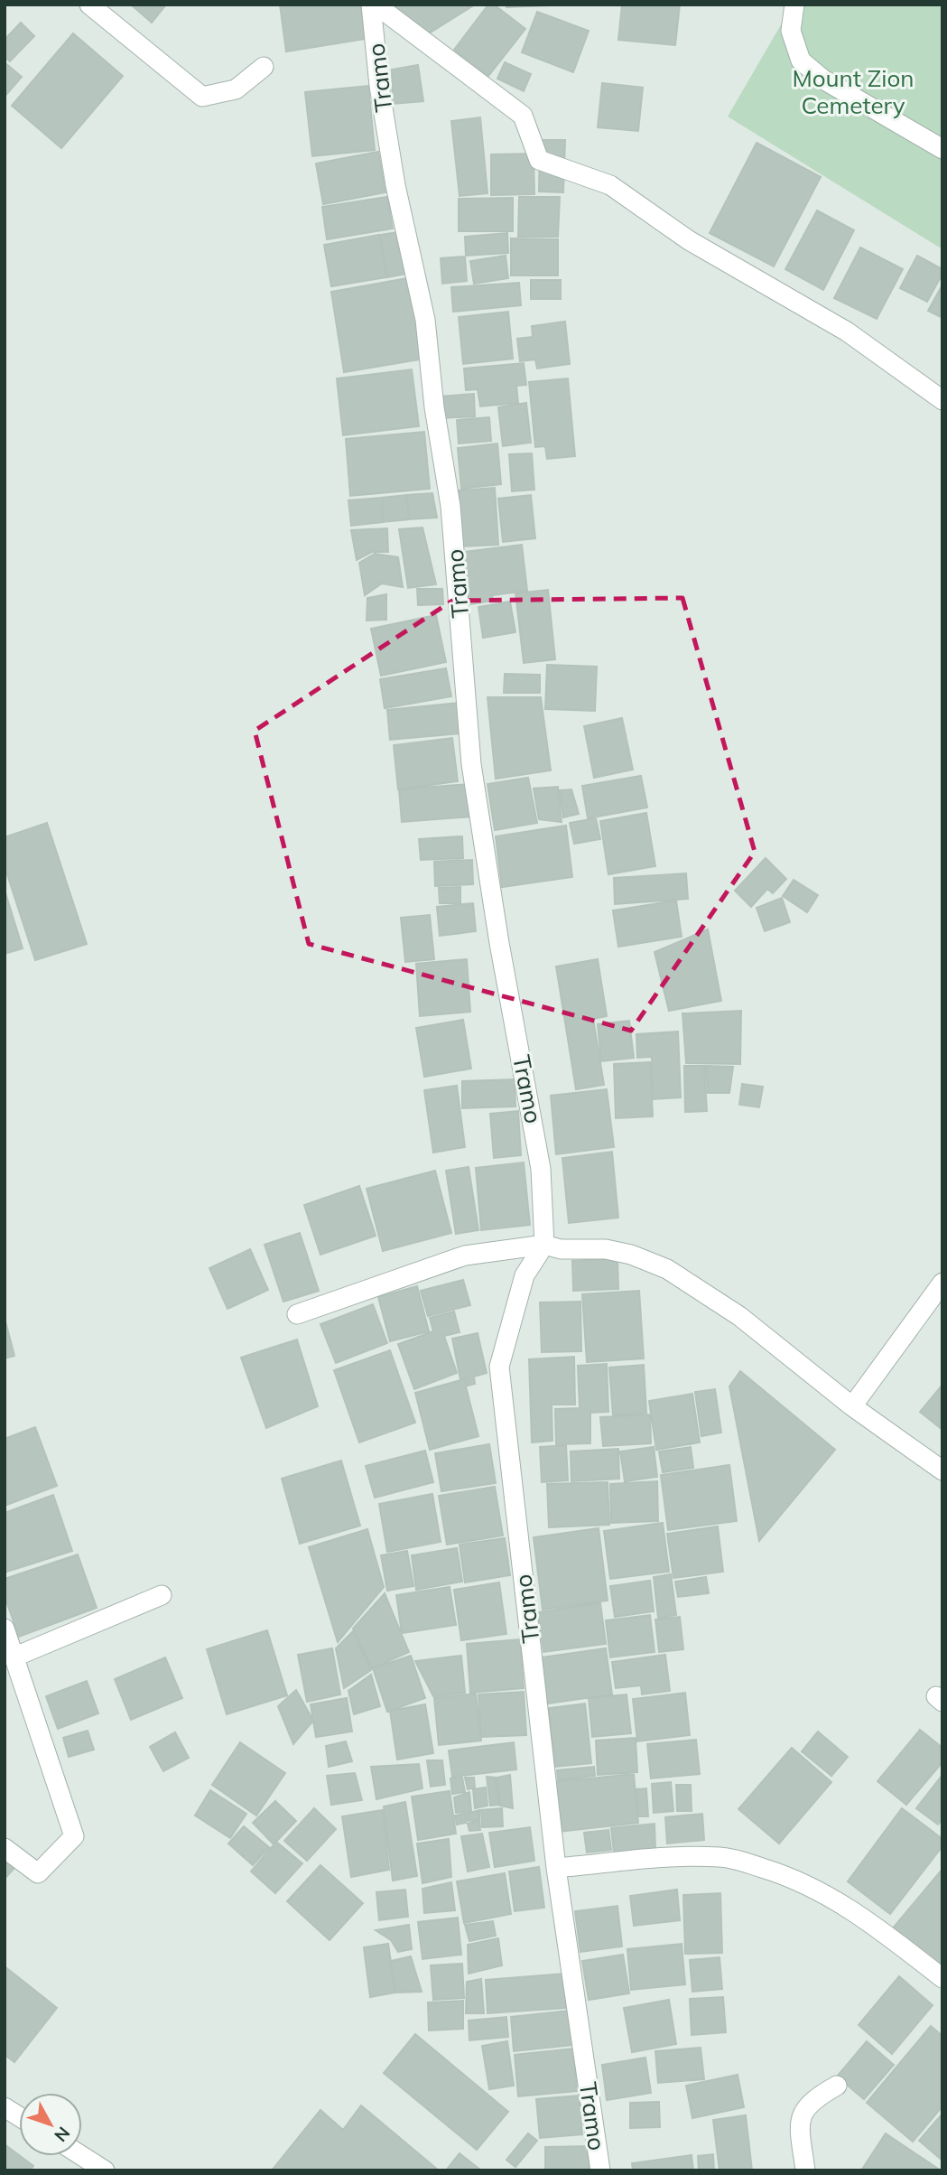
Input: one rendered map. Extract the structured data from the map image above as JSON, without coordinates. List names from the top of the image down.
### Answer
{
  "streets": {
    "street": ["Tramo"]
  },
  "parks": ["Mount Zion Cemetery"],
  "north": "bottom right"
}
